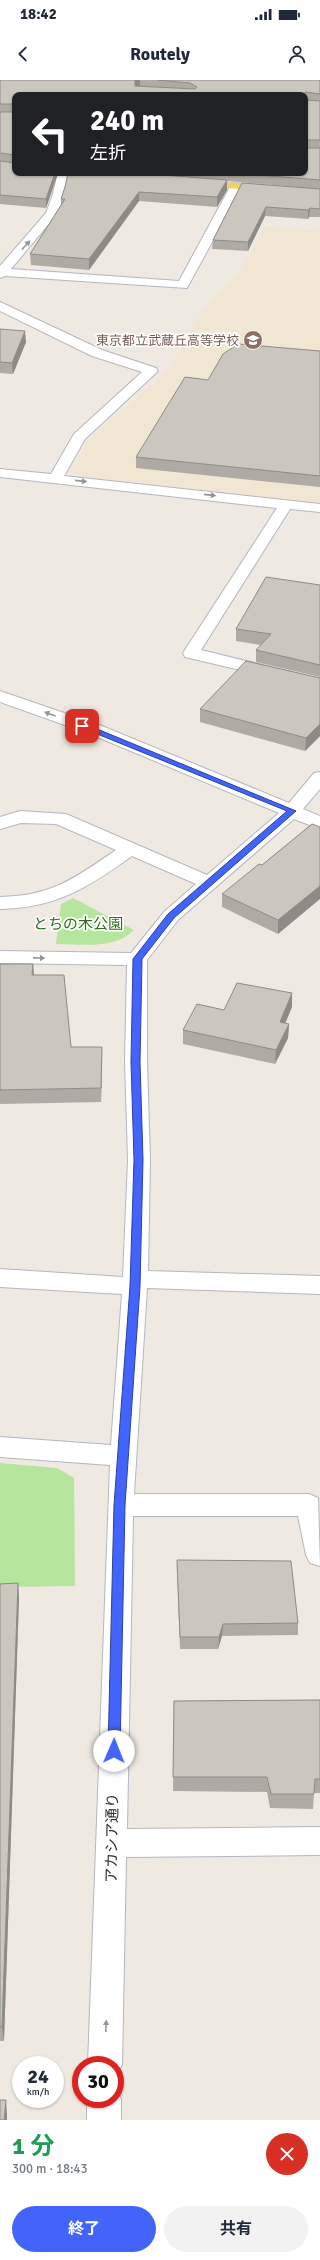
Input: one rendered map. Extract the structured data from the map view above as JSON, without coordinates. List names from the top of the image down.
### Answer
{
  "streets": {
    "street": ["アカシア通り"]
  },
  "parks": ["とちの木公園"],
  "places": {
    "school or university": ["東京都立武蔵丘高等学校"]
  },
  "page": {
    "status": "18:42",
    "header": "Routely",
    "turn": ["240 m", "左折"],
    "speed": "24 km/h",
    "limit": "30",
    "heading": ["1 分", "300 m · 18:43"],
    "buttons": ["終了", "共有"]
  }
}
